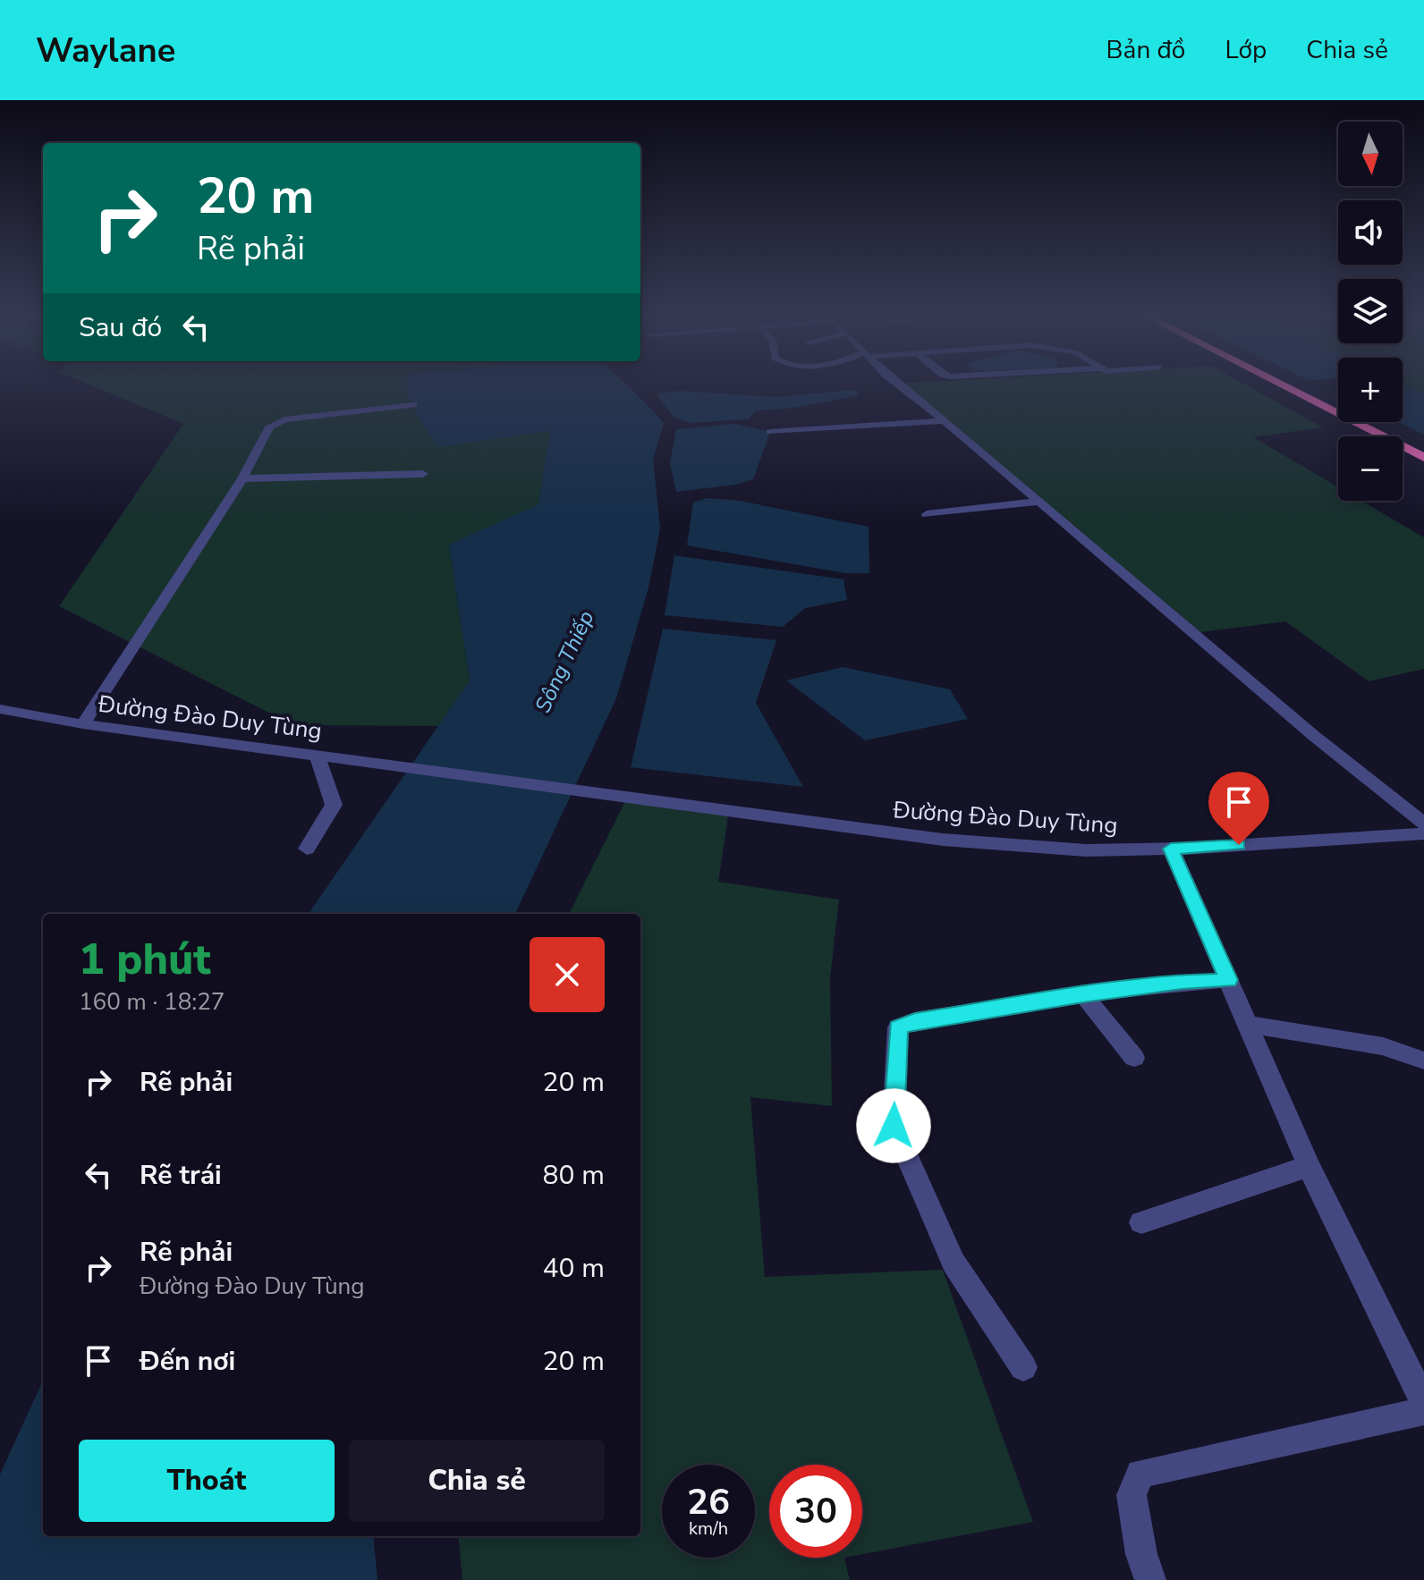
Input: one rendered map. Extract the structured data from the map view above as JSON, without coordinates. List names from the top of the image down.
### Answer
{
  "streets": {
    "street": ["Đường Đào Duy Tùng"]
  },
  "water": ["Sông Thiếp"],
  "north": "bottom",
  "page": {
    "header": "Waylane",
    "nav": ["Bản đồ", "Lớp", "Chia sẻ"],
    "map_buttons": ["+", "−"],
    "turn": ["20 m", "Rẽ phải"],
    "then": "Sau đó",
    "heading": ["1 phút", "160 m · 18:27"],
    "list": [
      {
        "name": "Rẽ phải",
        "value": "20 m"
      },
      {
        "name": "Rẽ trái",
        "value": "80 m"
      },
      {
        "name": "Rẽ phải",
        "note": "Đường Đào Duy Tùng",
        "value": "40 m"
      },
      {
        "name": "Đến nơi",
        "value": "20 m"
      }
    ],
    "buttons": ["Thoát", "Chia sẻ"],
    "speed": "26 km/h",
    "limit": "30"
  }
}
